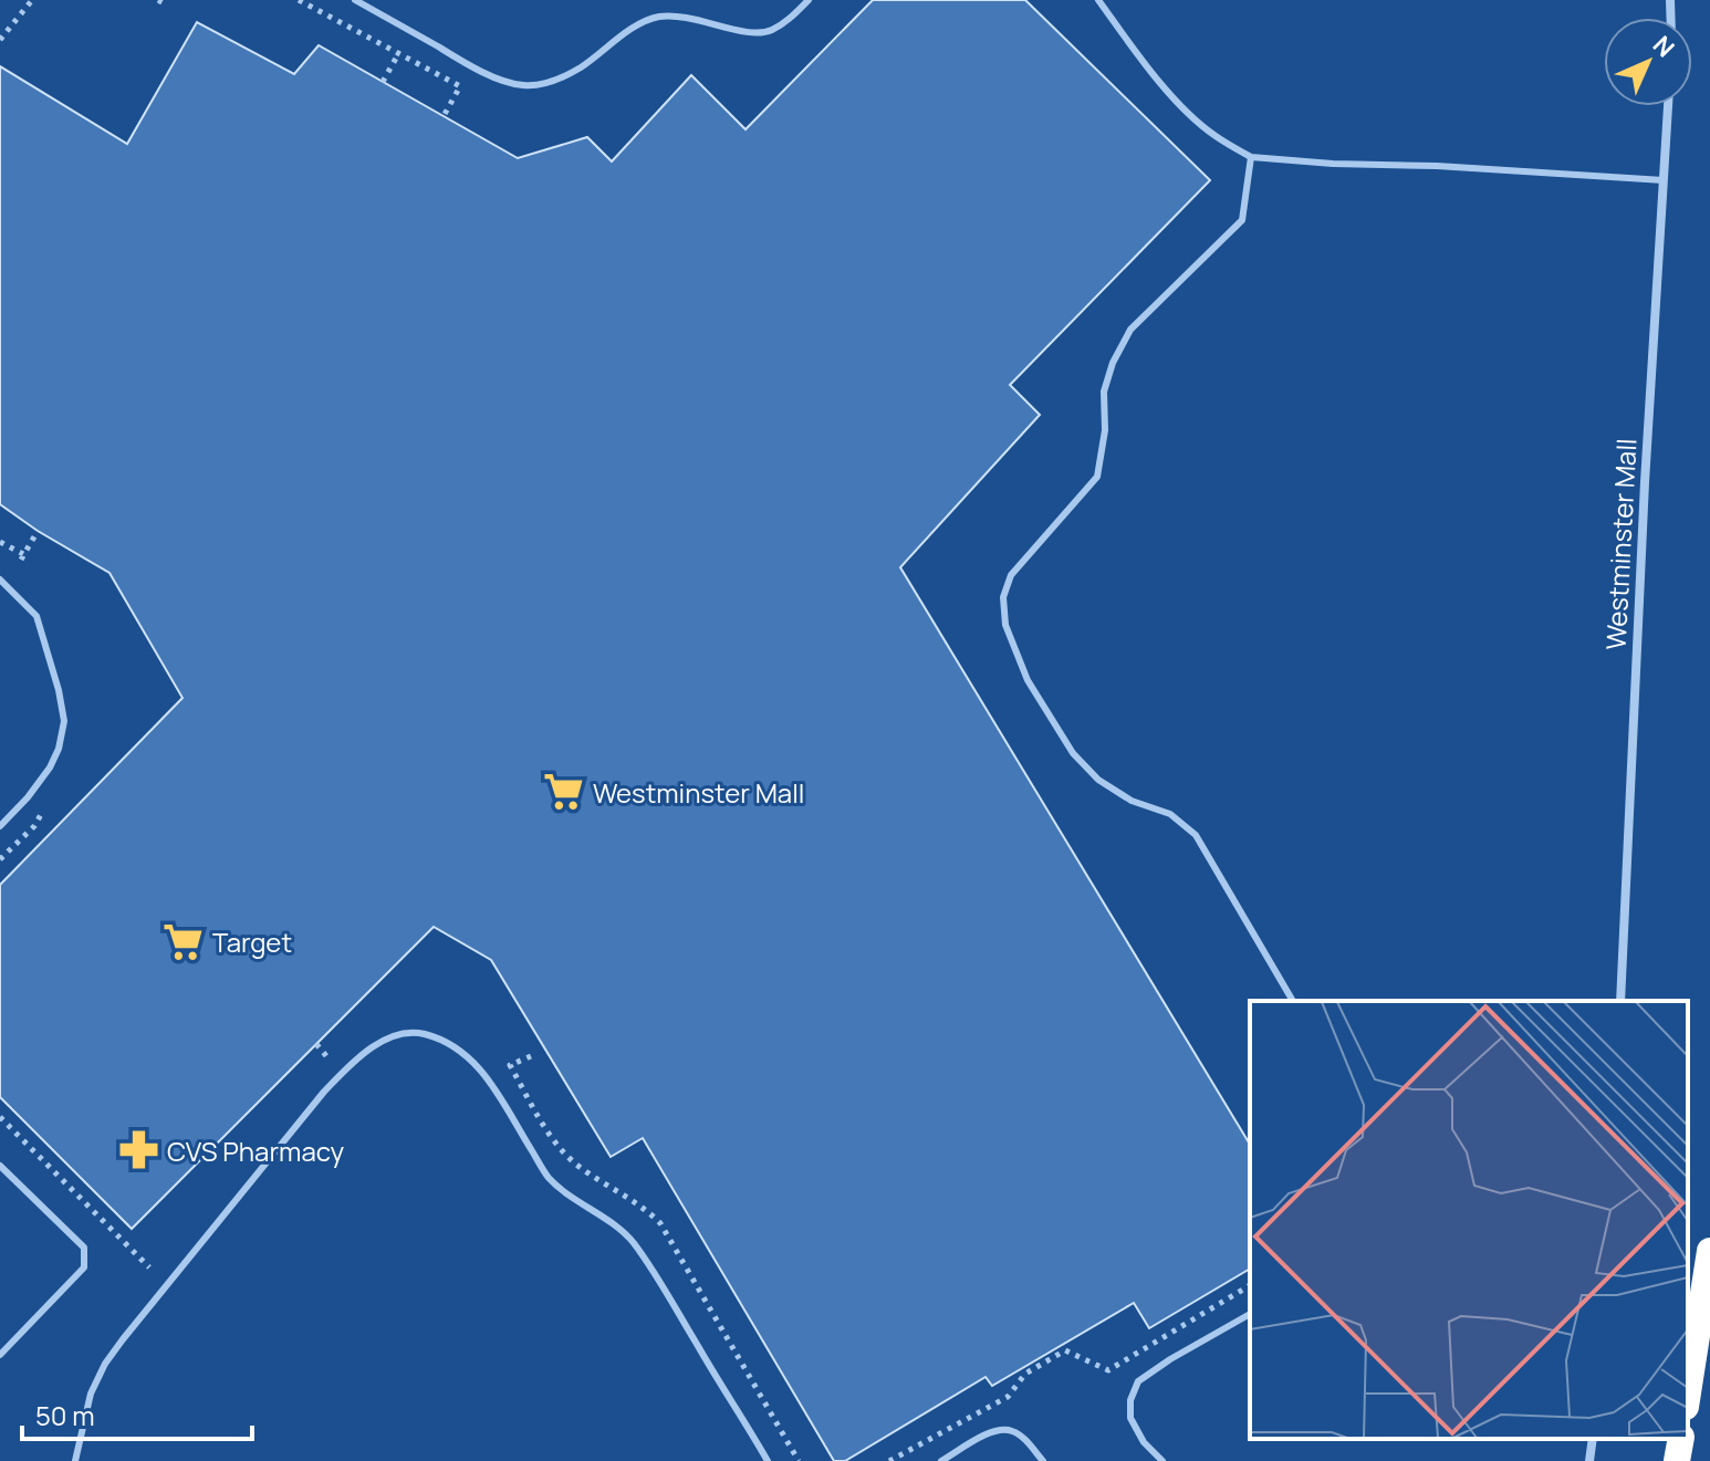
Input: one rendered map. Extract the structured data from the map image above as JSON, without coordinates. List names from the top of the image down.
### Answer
{
  "streets": {
    "street": ["Westminster Mall"]
  },
  "places": {
    "supermarket": ["Westminster Mall", "Target"],
    "pharmacy": ["CVS Pharmacy"]
  },
  "scale_bar": "50 m",
  "north": "top right"
}
